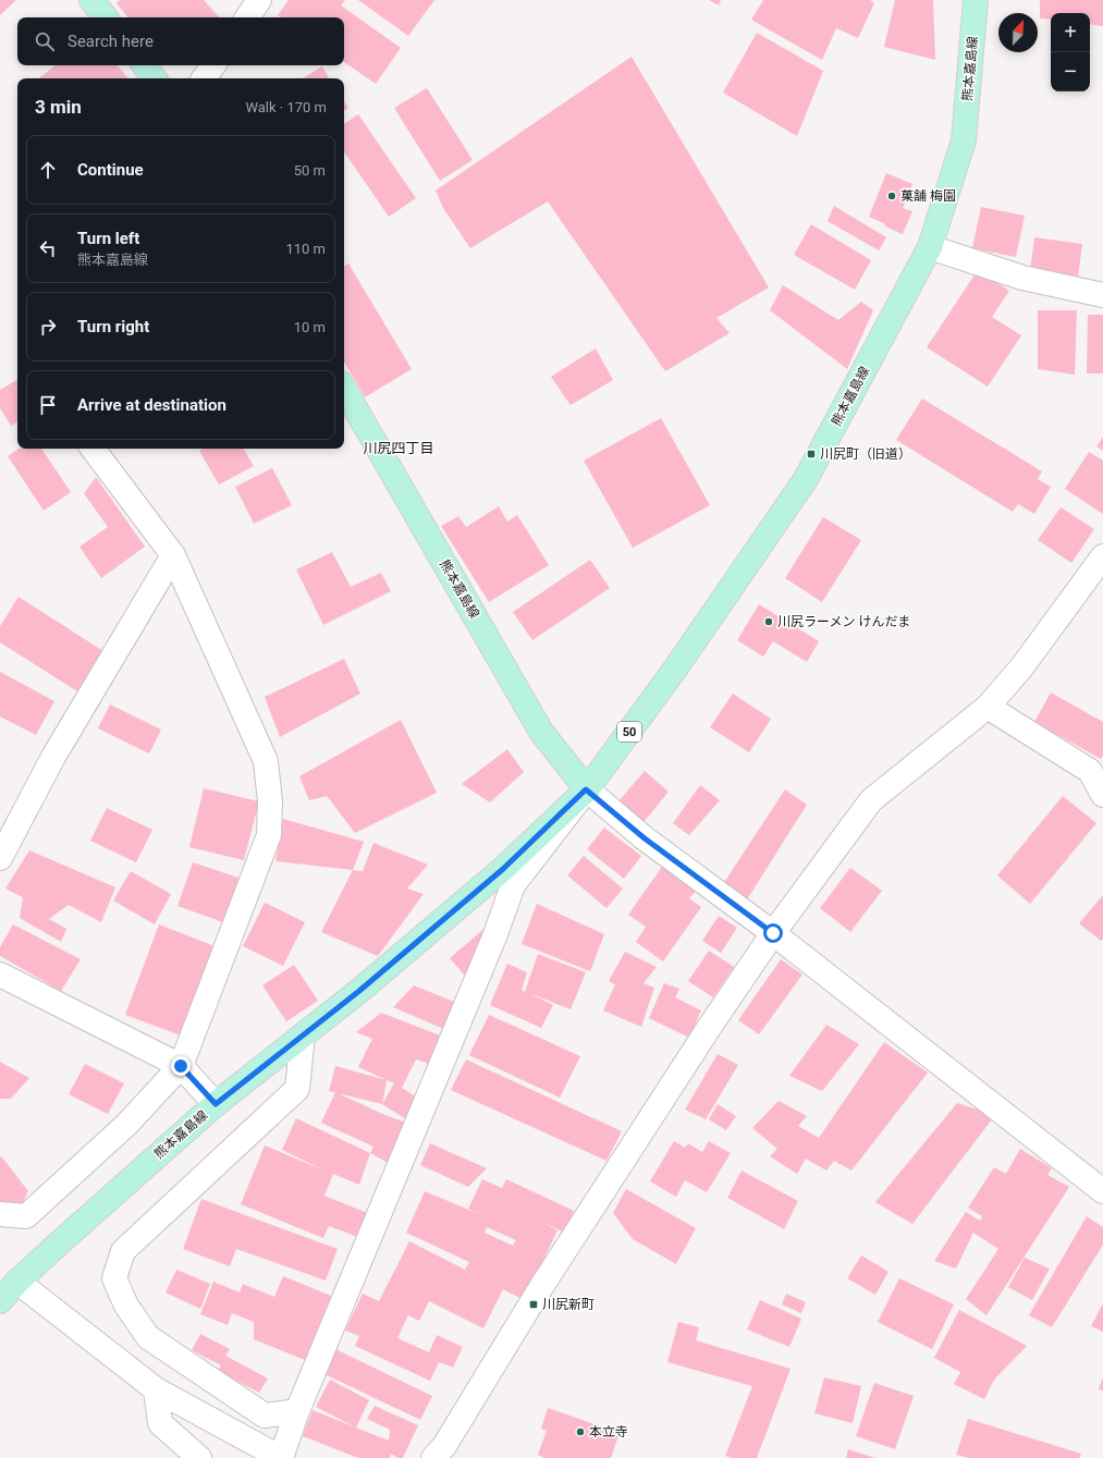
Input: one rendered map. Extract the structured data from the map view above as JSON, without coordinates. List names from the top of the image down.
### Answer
{
  "streets": {
    "main road": ["熊本嘉島線", "50"]
  },
  "districts": ["川尻四丁目"],
  "places": {
    "other": ["菓舗 梅園", "川尻ラーメン けんだま", "本立寺"],
    "transit": ["川尻町（旧道）", "川尻新町"]
  },
  "north": "top right",
  "page": {
    "map_buttons": ["+", "−"],
    "search": "Search here",
    "heading": ["3 min", "Walk · 170 m"],
    "list": [
      ["Continue", "50 m"],
      ["Turn left", "熊本嘉島線", "110 m"],
      ["Turn right", "10 m"],
      "Arrive at destination"
    ]
  }
}
